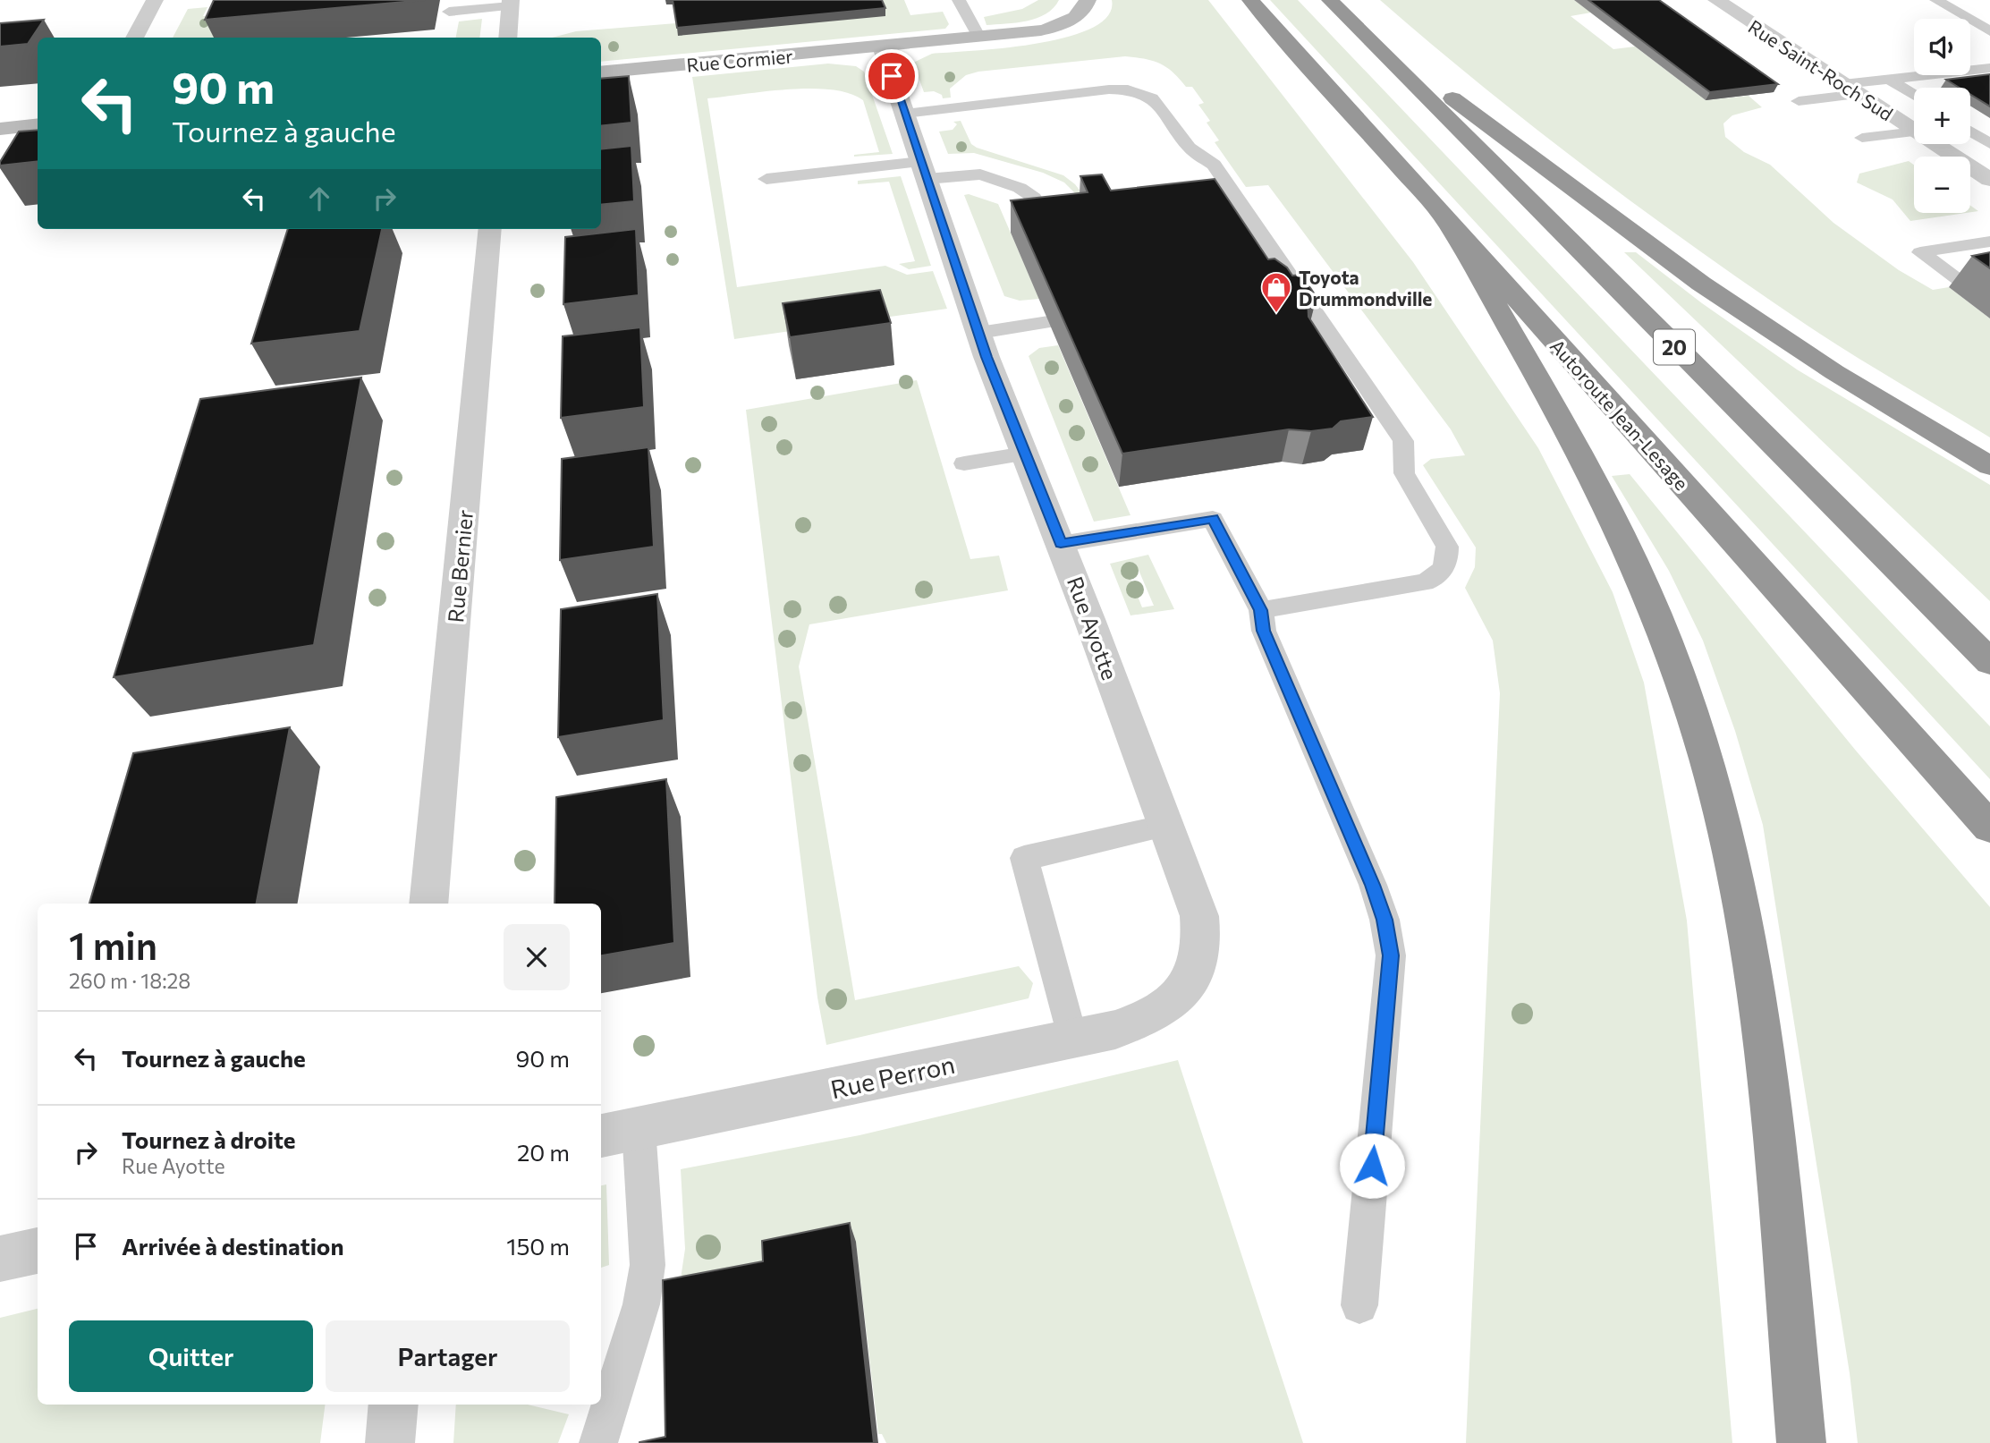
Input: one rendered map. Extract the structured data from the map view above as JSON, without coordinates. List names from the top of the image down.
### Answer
{
  "streets": {
    "highway": ["20", "Autoroute Jean-Lesage"],
    "street": [
      "Rue Cormier",
      "Rue Saint-Roch Sud",
      "Rue Bernier",
      "Rue Ayotte",
      "Rue Perron"
    ]
  },
  "crossings": [
    ["Rue Cormier", "Rue Ayotte"],
    ["Rue Ayotte", "Rue Perron"]
  ],
  "places": {
    "shop": ["Toyota Drummondville"]
  },
  "page": {
    "map_buttons": ["+", "−"],
    "turn": ["90 m", "Tournez à gauche"],
    "heading": ["1 min", "260 m · 18:28"],
    "list": [
      {
        "name": "Tournez à gauche",
        "value": "90 m"
      },
      {
        "name": "Tournez à droite",
        "note": "Rue Ayotte",
        "value": "20 m"
      },
      {
        "name": "Arrivée à destination",
        "value": "150 m"
      }
    ],
    "buttons": ["Quitter", "Partager"]
  }
}
